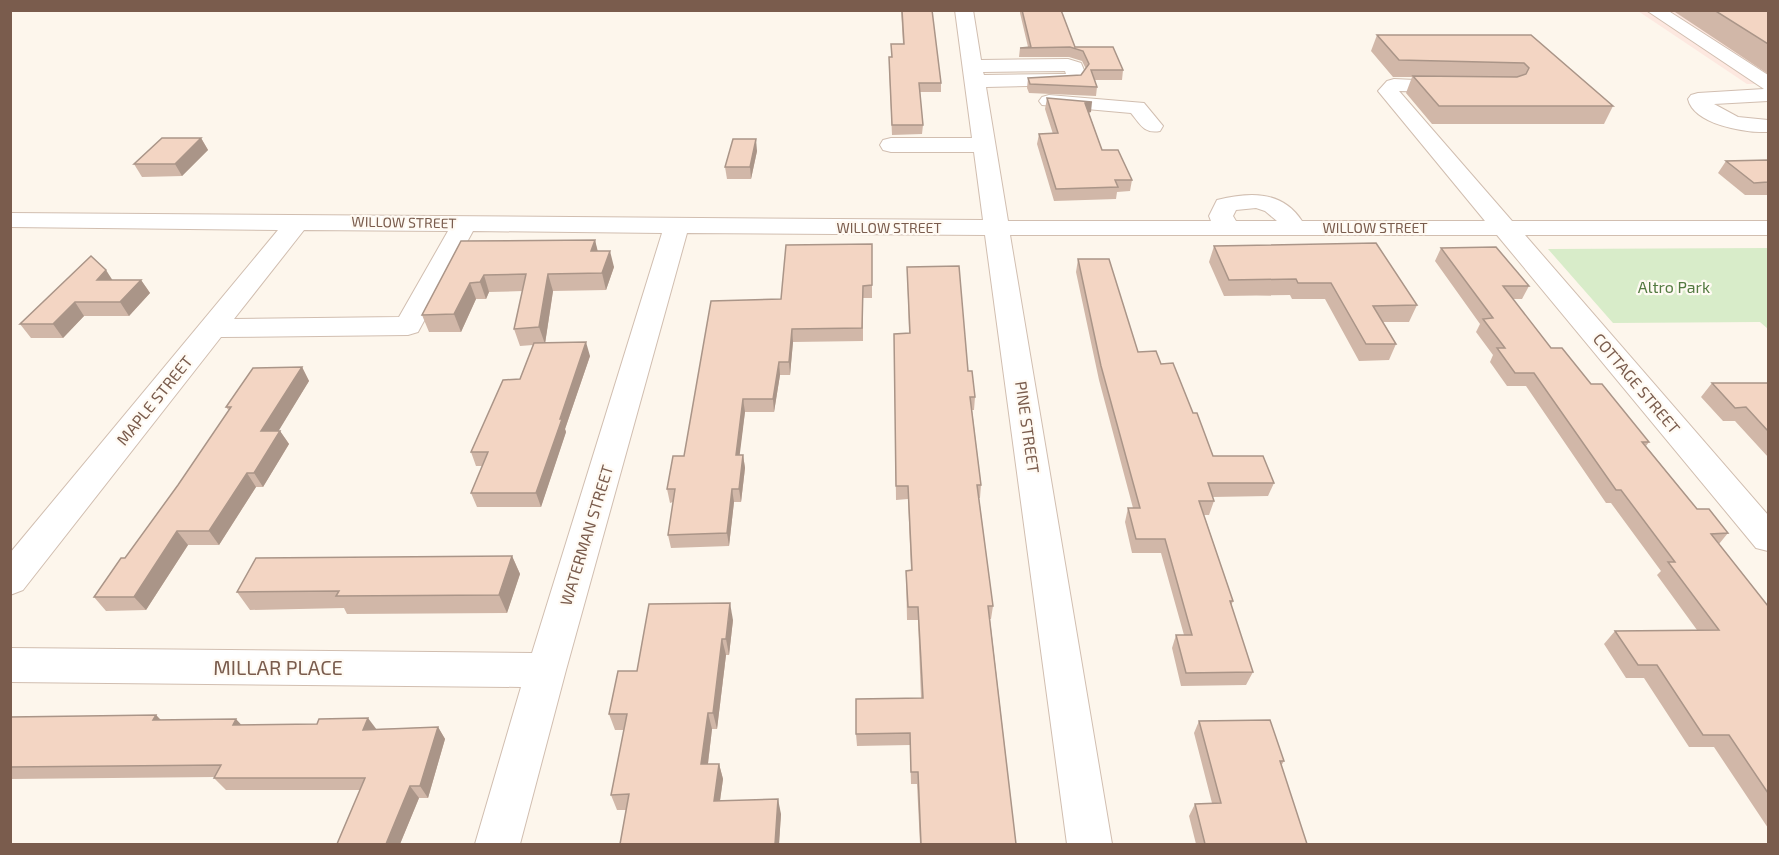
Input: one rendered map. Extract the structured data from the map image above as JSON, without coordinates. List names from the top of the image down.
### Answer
{
  "streets": {
    "street": [
      "WILLOW STREET",
      "COTTAGE STREET",
      "MAPLE STREET",
      "PINE STREET",
      "WATERMAN STREET",
      "MILLAR PLACE"
    ]
  },
  "crossings": [
    ["WILLOW STREET", "COTTAGE STREET"],
    ["WILLOW STREET", "MAPLE STREET"],
    ["WILLOW STREET", "PINE STREET"],
    ["WILLOW STREET", "WATERMAN STREET"],
    ["WATERMAN STREET", "MILLAR PLACE"]
  ],
  "parks": ["Altro Park"]
}
